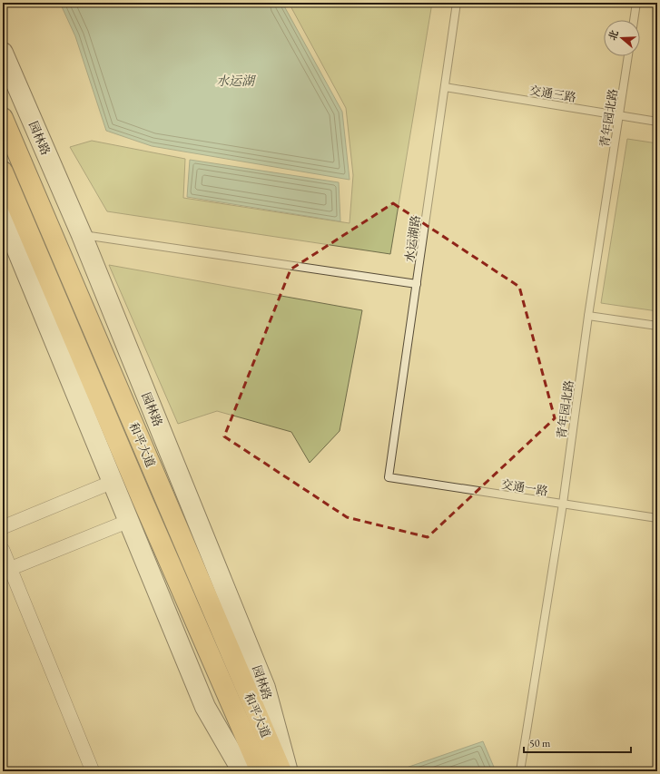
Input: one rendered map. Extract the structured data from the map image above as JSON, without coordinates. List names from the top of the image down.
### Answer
{
  "streets": {
    "main road": ["园林路", "和平大道"],
    "lane": [
      "交通三路",
      "青年园北路",
      "水运湖路",
      "交通一路"
    ]
  },
  "crossings": [
    ["交通三路", "青年园北路"],
    ["交通三路", "水运湖路"],
    ["青年园北路", "交通一路"],
    ["水运湖路", "交通一路"]
  ],
  "water": ["水运湖"],
  "scale_bar": "50 m",
  "north": "left"
}
